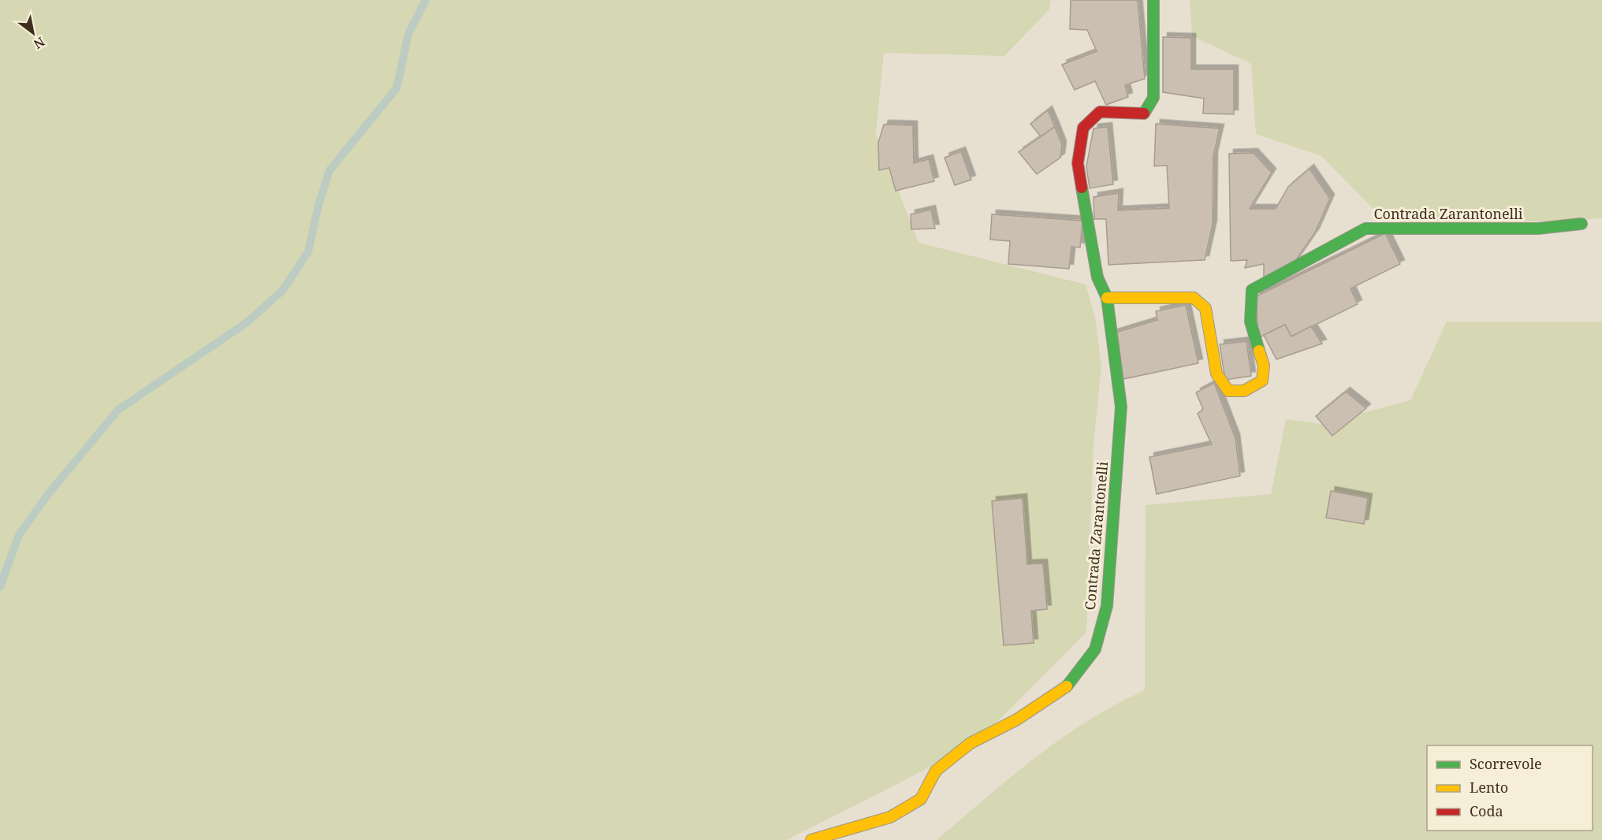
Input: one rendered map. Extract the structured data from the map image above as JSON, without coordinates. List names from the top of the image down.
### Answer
{
  "streets": {
    "street": ["Contrada Zarantonelli"]
  },
  "legend": ["Scorrevole", "Lento", "Coda"],
  "north": "bottom right"
}
